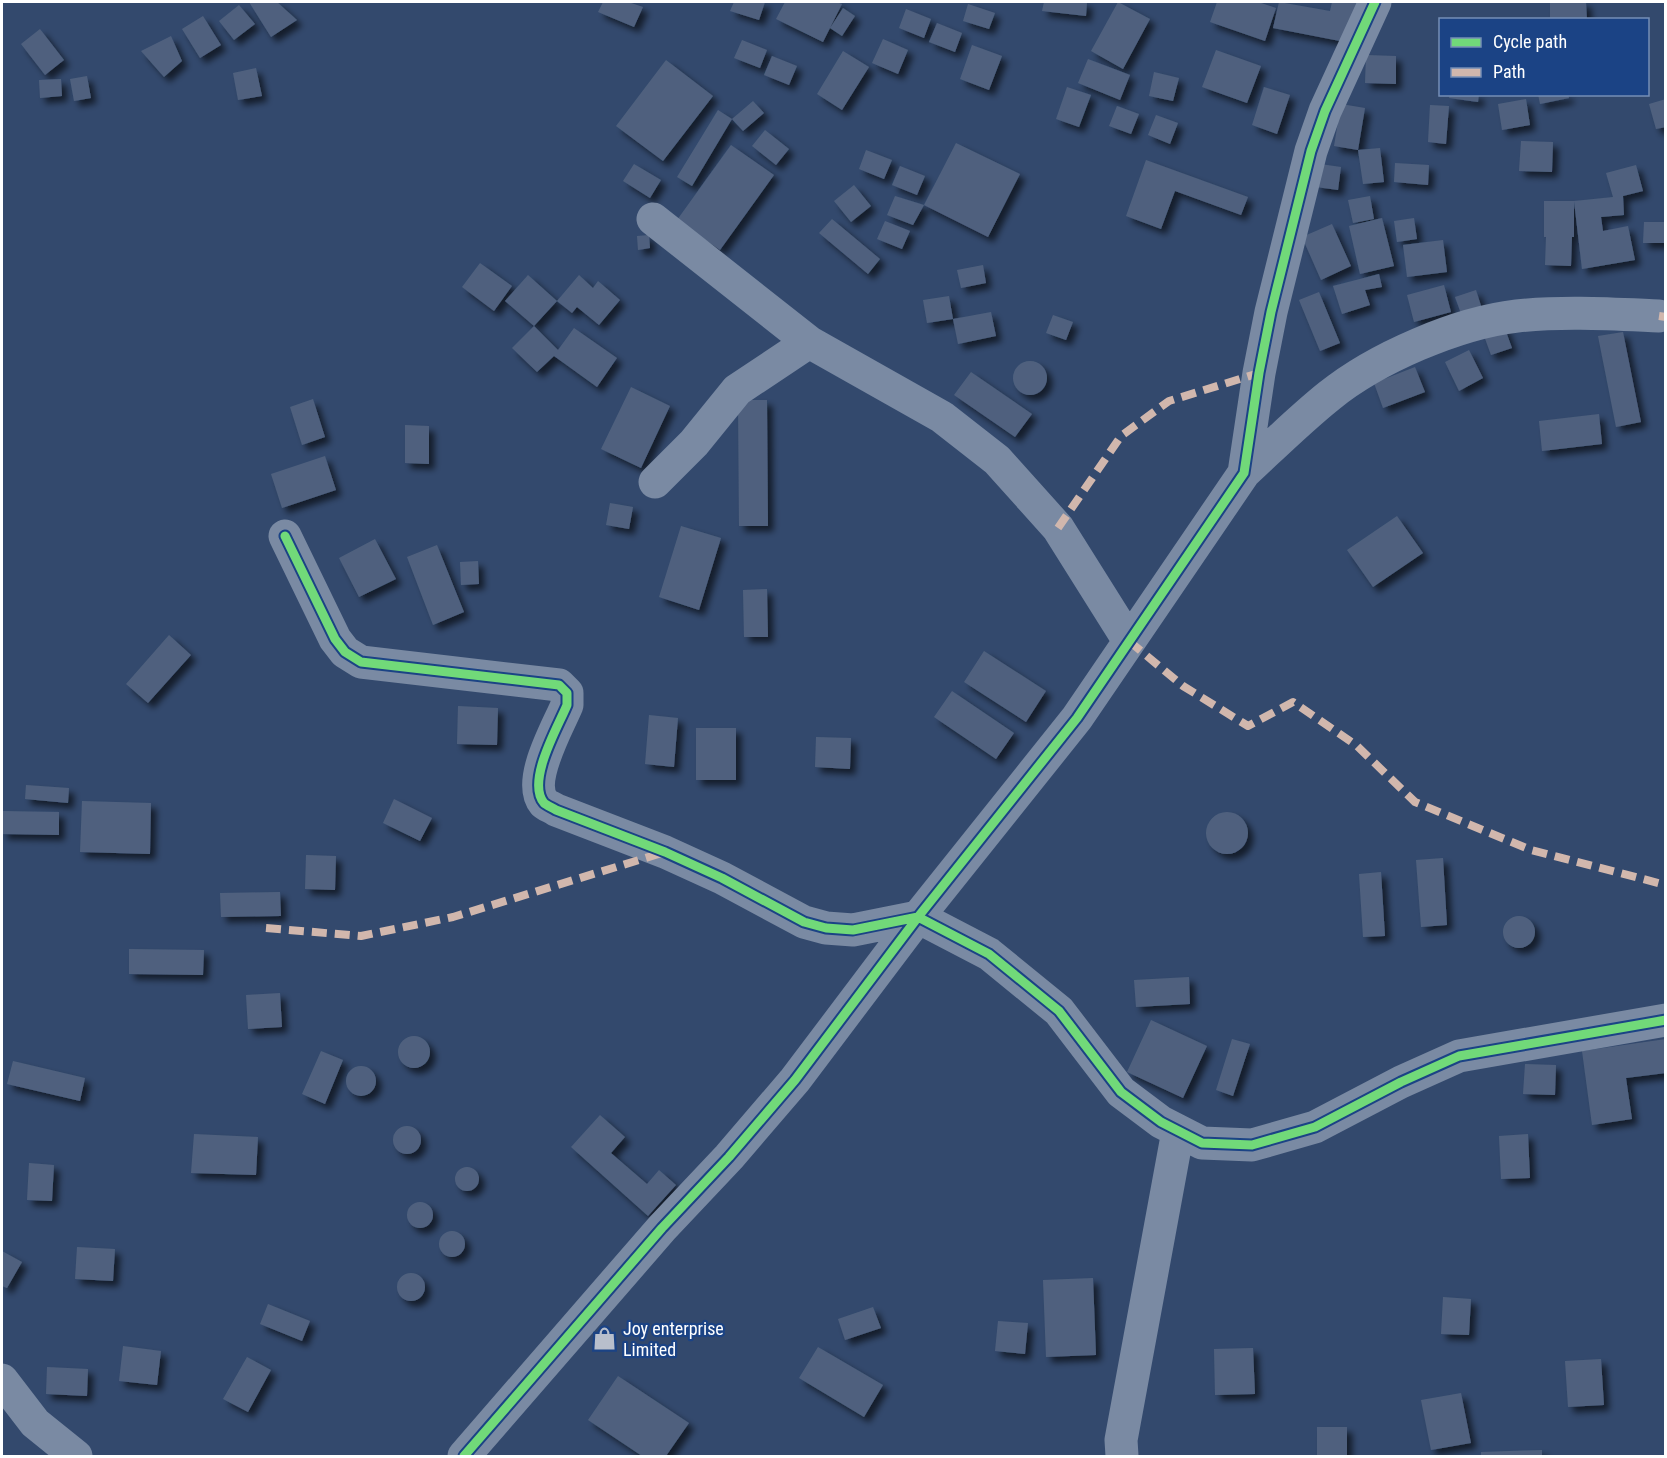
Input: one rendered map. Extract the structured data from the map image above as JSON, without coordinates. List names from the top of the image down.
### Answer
{
  "places": {
    "shop": ["Joy enterprise Limited"]
  },
  "legend": ["Cycle path", "Path"]
}
